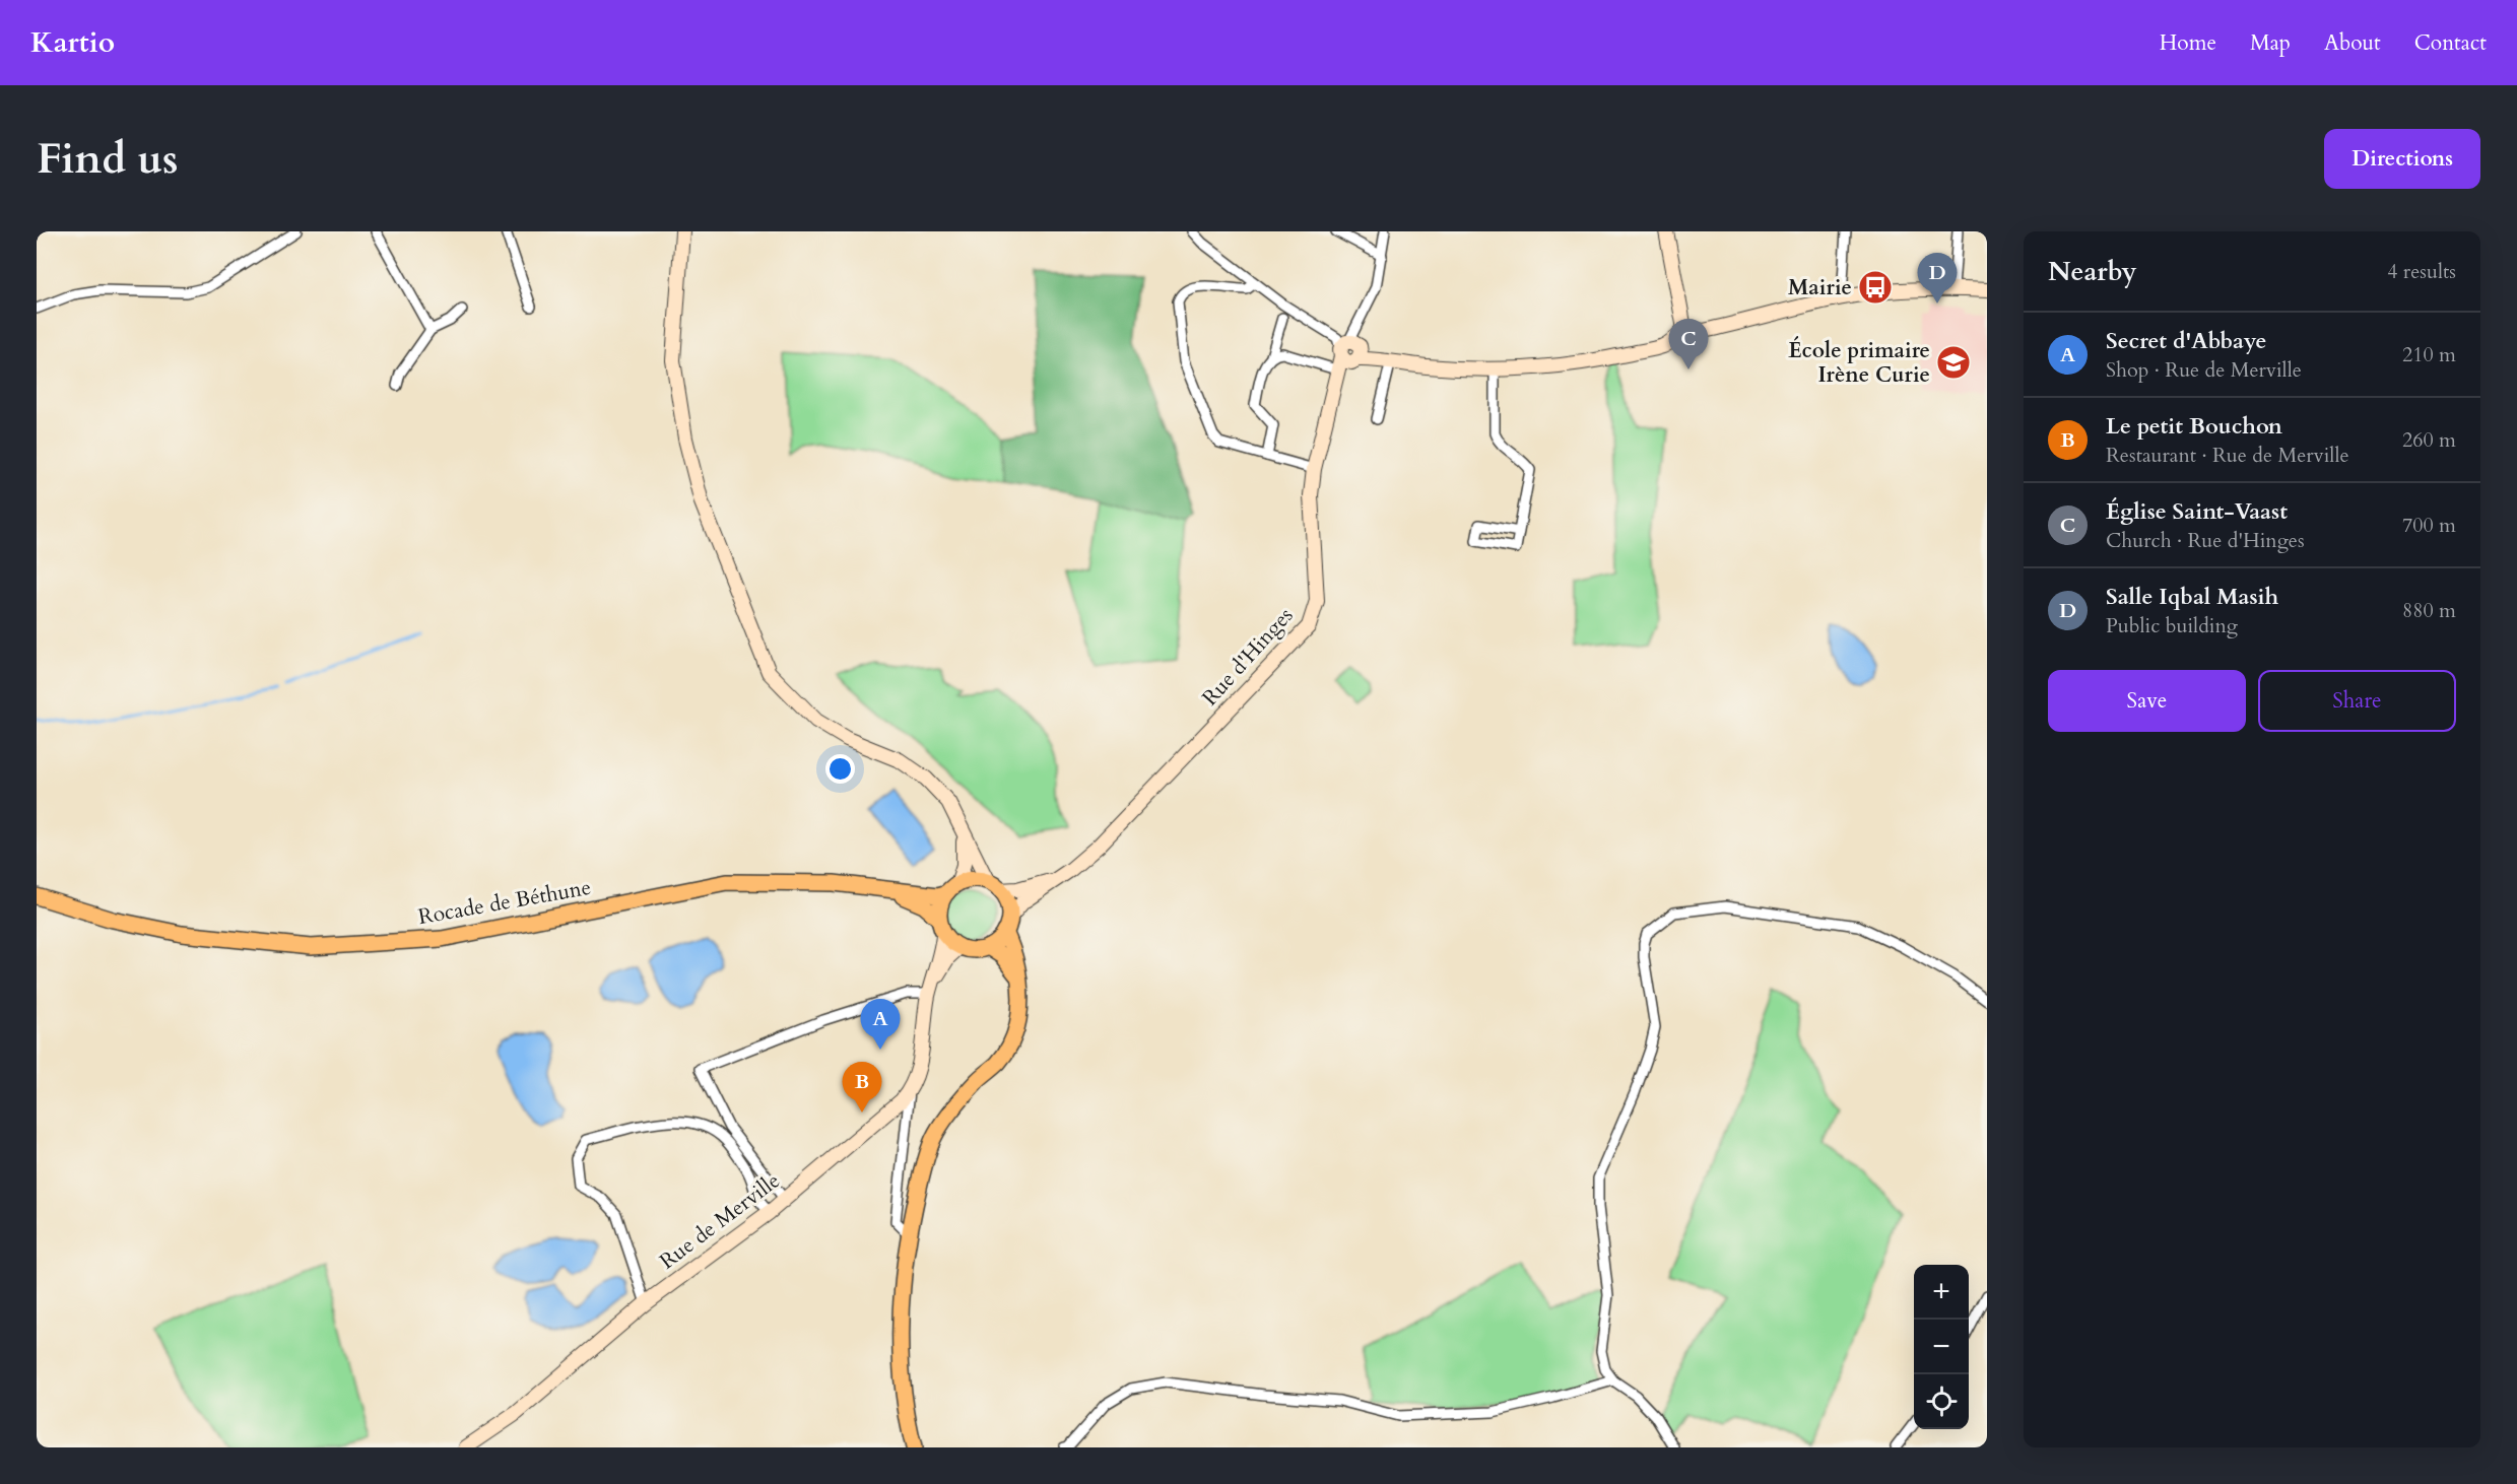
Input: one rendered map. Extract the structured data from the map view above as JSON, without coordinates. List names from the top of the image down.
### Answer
{
  "streets": {
    "main road": ["Rocade de Béthune"],
    "street": ["Rue d'Hinges", "Rue de Merville"]
  },
  "crossings": [
    ["Rue d'Hinges", "Rocade de Béthune"],
    ["Rue d'Hinges", "Rue de Merville"],
    ["Rocade de Béthune", "Rue de Merville"]
  ],
  "places": {
    "bus stop": ["Mairie"],
    "school or university": ["École primaire Irène Curie"]
  },
  "page": {
    "header": "Kartio",
    "nav": [
      "Home",
      "Map",
      "About",
      "Contact"
    ],
    "buttons": [
      "Directions",
      ["Save", "Share"]
    ],
    "title": "Find us",
    "heading": ["Nearby", "4 results"],
    "pins": [
      "D",
      "C",
      "A",
      "B"
    ],
    "list": [
      {
        "mark": "A",
        "name": "Secret d'Abbaye",
        "note": "Shop · Rue de Merville",
        "value": "210 m"
      },
      {
        "mark": "B",
        "name": "Le petit Bouchon",
        "note": "Restaurant · Rue de Merville",
        "value": "260 m"
      },
      {
        "mark": "C",
        "name": "Église Saint-Vaast",
        "note": "Church · Rue d'Hinges",
        "value": "700 m"
      },
      {
        "mark": "D",
        "name": "Salle Iqbal Masih",
        "note": "Public building",
        "value": "880 m"
      }
    ],
    "map_buttons": ["+", "−"]
  }
}
